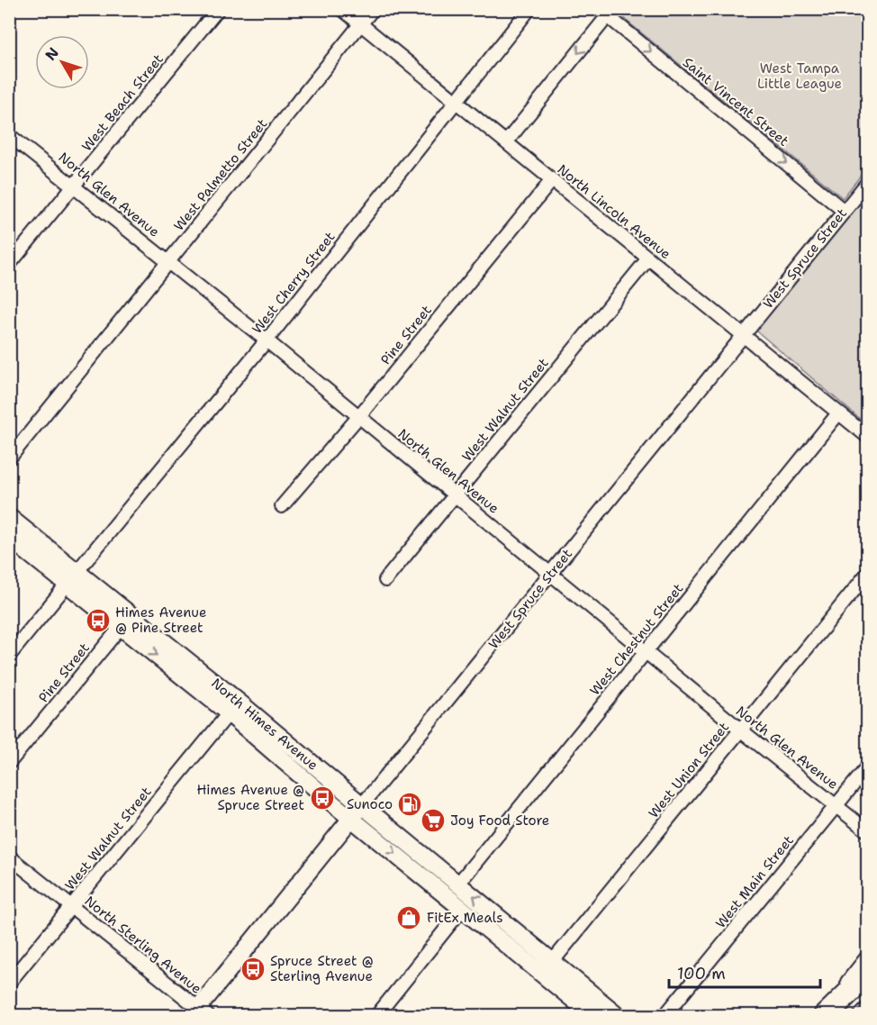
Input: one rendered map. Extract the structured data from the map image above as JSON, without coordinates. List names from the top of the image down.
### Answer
{
  "streets": {
    "street": [
      "Saint Vincent Street",
      "West Beach Street",
      "West Palmetto Street",
      "North Glen Avenue",
      "North Lincoln Avenue",
      "West Spruce Street",
      "West Cherry Street",
      "Pine Street",
      "West Walnut Street",
      "West Chestnut Street",
      "North Himes Avenue",
      "West Union Street",
      "West Main Street",
      "North Sterling Avenue"
    ]
  },
  "crossings": [
    ["Saint Vincent Street", "West Spruce Street"],
    ["West Beach Street", "North Glen Avenue"],
    ["West Palmetto Street", "North Glen Avenue"],
    ["West Palmetto Street", "North Lincoln Avenue"],
    ["North Glen Avenue", "West Spruce Street"],
    ["North Glen Avenue", "West Cherry Street"],
    ["North Glen Avenue", "Pine Street"],
    ["North Glen Avenue", "West Walnut Street"],
    ["North Glen Avenue", "West Chestnut Street"],
    ["North Glen Avenue", "West Union Street"],
    ["North Glen Avenue", "West Main Street"],
    ["North Lincoln Avenue", "West Spruce Street"],
    ["North Lincoln Avenue", "West Cherry Street"],
    ["North Lincoln Avenue", "Pine Street"],
    ["North Lincoln Avenue", "West Walnut Street"],
    ["North Lincoln Avenue", "West Chestnut Street"],
    ["West Spruce Street", "North Himes Avenue"],
    ["West Spruce Street", "North Sterling Avenue"],
    ["West Cherry Street", "North Himes Avenue"],
    ["Pine Street", "North Himes Avenue"],
    ["West Walnut Street", "North Himes Avenue"],
    ["West Walnut Street", "North Sterling Avenue"],
    ["West Chestnut Street", "North Himes Avenue"],
    ["North Himes Avenue", "West Union Street"]
  ],
  "one_way": ["Saint Vincent Street"],
  "parks": ["West Tampa Little League"],
  "places": {
    "bus stop": ["Himes Avenue @ Pine Street", "Himes Avenue @ Spruce Street", "Spruce Street @ Sterling Avenue"],
    "fuel station": ["Sunoco"],
    "supermarket": ["Joy Food Store"],
    "shop": ["FitEx Meals"]
  },
  "scale_bar": "100 m",
  "north": "top left"
}
